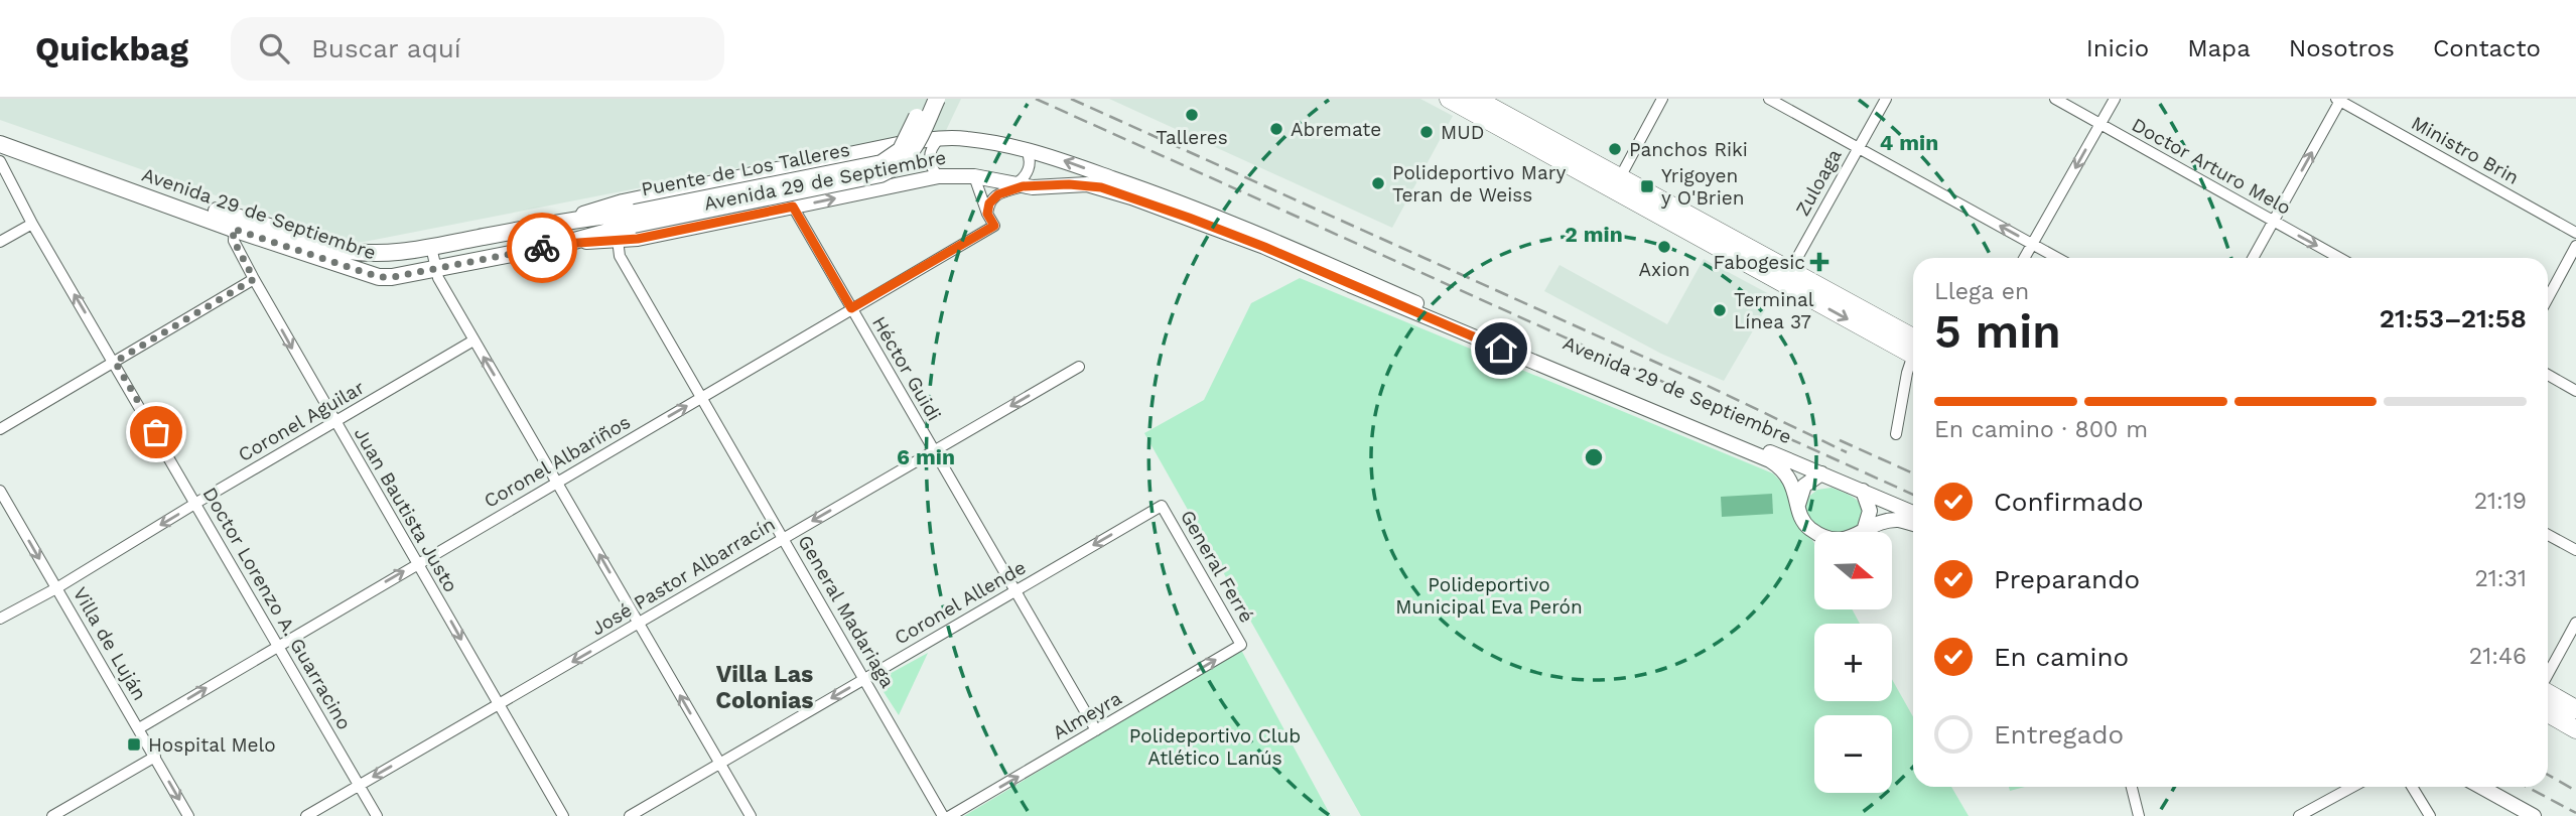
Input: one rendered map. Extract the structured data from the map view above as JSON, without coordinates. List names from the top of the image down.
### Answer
{
  "streets": {
    "main road": ["Puente de Los Talleres", "Avenida 29 de Septiembre"],
    "street": [
      "Ministro Brin",
      "Doctor Arturo Melo",
      "Zuloaga",
      "Héctor Guidi",
      "Coronel Aguilar",
      "Coronel Albariños",
      "Juan Bautista Justo",
      "General Ferré",
      "José Pastor Albarracín",
      "Coronel Allende",
      "Doctor Lorenzo A. Guarracino",
      "General Madariaga",
      "Villa de Luján",
      "Almeyra"
    ]
  },
  "crossings": [
    ["Puente de Los Talleres", "Avenida 29 de Septiembre"],
    ["Avenida 29 de Septiembre", "Héctor Guidi"],
    ["Avenida 29 de Septiembre", "Juan Bautista Justo"],
    ["Avenida 29 de Septiembre", "General Madariaga"],
    ["Héctor Guidi", "Coronel Albariños"],
    ["Héctor Guidi", "José Pastor Albarracín"],
    ["Héctor Guidi", "Coronel Allende"],
    ["Héctor Guidi", "Almeyra"],
    ["Coronel Aguilar", "Juan Bautista Justo"],
    ["Coronel Aguilar", "Doctor Lorenzo A. Guarracino"],
    ["Coronel Aguilar", "Villa de Luján"],
    ["Coronel Albariños", "Juan Bautista Justo"],
    ["Coronel Albariños", "Doctor Lorenzo A. Guarracino"],
    ["Coronel Albariños", "General Madariaga"],
    ["Coronel Albariños", "Villa de Luján"],
    ["Juan Bautista Justo", "José Pastor Albarracín"],
    ["General Ferré", "Coronel Allende"],
    ["General Ferré", "Almeyra"],
    ["José Pastor Albarracín", "Doctor Lorenzo A. Guarracino"],
    ["José Pastor Albarracín", "General Madariaga"],
    ["Coronel Allende", "General Madariaga"]
  ],
  "one_way": [
    "Coronel Albariños",
    "Juan Bautista Justo",
    "José Pastor Albarracín",
    "Coronel Allende",
    "Villa de Luján",
    "Almeyra"
  ],
  "districts": ["Villa Las Colonias"],
  "parks": ["Polideportivo Municipal Eva Perón", "Polideportivo Club Atlético Lanús"],
  "places": {
    "other": [
      "Talleres",
      "Abremate",
      "MUD",
      "Panchos Riki",
      "Polideportivo Mary Teran de Weiss",
      "Axion",
      "Terminal Línea 37"
    ],
    "transit": ["Yrigoyen y O'Brien", "Hospital Melo"],
    "health": ["Fabogesic"]
  },
  "north": "right",
  "page": {
    "header": "Quickbag",
    "search": "Buscar aquí",
    "nav": [
      "Inicio",
      "Mapa",
      "Nosotros",
      "Contacto"
    ],
    "heading": ["5 min", "Llega en", "21:53–21:58"],
    "bar": "En camino · 800 m",
    "list": [
      ["Confirmado", "21:19"],
      ["Preparando", "21:31"],
      ["En camino", "21:46"],
      "Entregado"
    ],
    "map_buttons": ["+", "−"]
  },
  "rings": ["4 min", "2 min", "6 min"]
}
